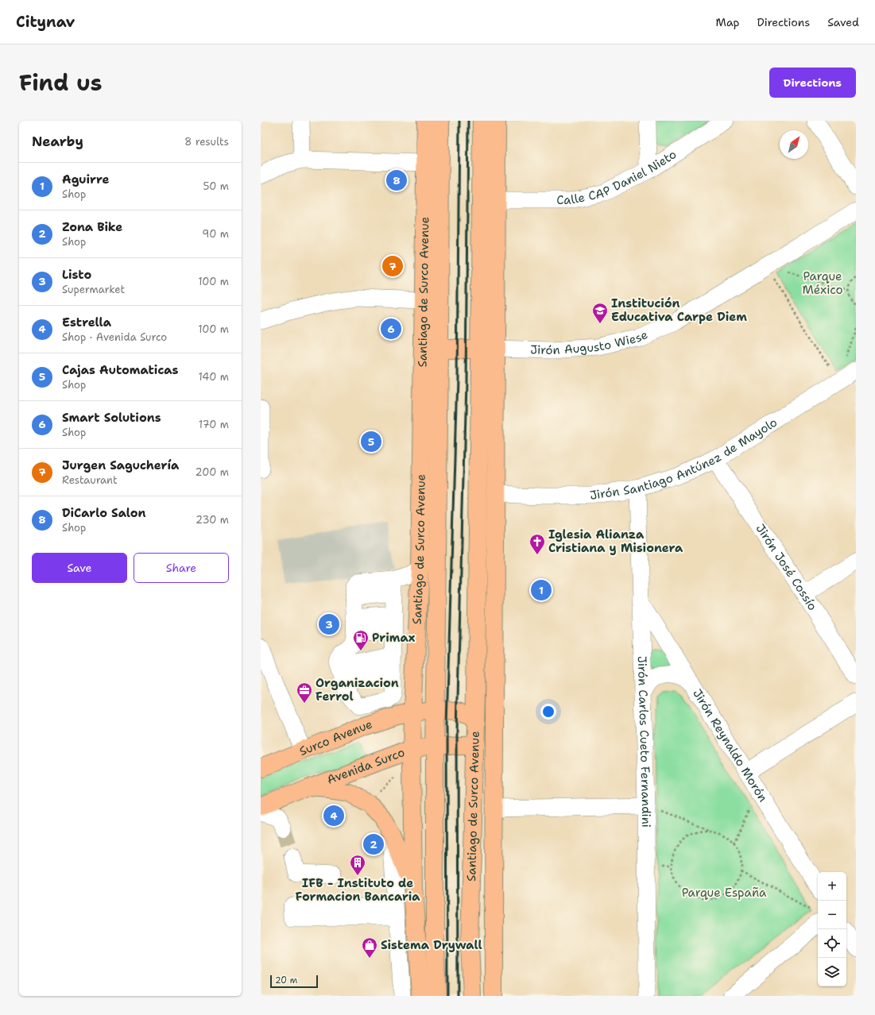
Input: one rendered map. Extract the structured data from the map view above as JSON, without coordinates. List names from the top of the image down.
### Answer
{
  "streets": {
    "main road": ["Santiago de Surco Avenue", "Surco Avenue", "Avenida Surco"],
    "street": [
      "Calle CAP Daniel Nieto",
      "Jirón Augusto Wiese",
      "Jirón Santiago Antúnez de Mayolo",
      "Jirón José Cossío",
      "Jirón Carlos Cueto Fernandini",
      "Jirón Reynaldo Morón"
    ]
  },
  "crossings": [
    ["Calle CAP Daniel Nieto", "Santiago de Surco Avenue"],
    ["Santiago de Surco Avenue", "Jirón Augusto Wiese"],
    ["Santiago de Surco Avenue", "Jirón Santiago Antúnez de Mayolo"],
    ["Santiago de Surco Avenue", "Surco Avenue"],
    ["Santiago de Surco Avenue", "Avenida Surco"],
    ["Jirón Santiago Antúnez de Mayolo", "Jirón José Cossío"],
    ["Jirón Santiago Antúnez de Mayolo", "Jirón Carlos Cueto Fernandini"],
    ["Jirón Carlos Cueto Fernandini", "Jirón Reynaldo Morón"]
  ],
  "parks": ["Parque México", "Parque España"],
  "places": {
    "school or university": ["Institución Educativa Carpe Diem"],
    "church": ["Iglesia Alianza Cristiana y Misionera"],
    "fuel station": ["Primax"],
    "office": ["Organizacion Ferrol"],
    "building": ["IFB - Instituto de Formacion Bancaria"],
    "shop": ["Sistema Drywall"]
  },
  "scale_bar": "20 m",
  "north": "top right",
  "page": {
    "header": "Citynav",
    "nav": ["Map", "Directions", "Saved"],
    "title": "Find us",
    "buttons": [
      "Directions",
      ["Save", "Share"]
    ],
    "heading": ["Nearby", "8 results"],
    "list": [
      {
        "mark": "1",
        "name": "Aguirre",
        "note": "Shop",
        "value": "50 m"
      },
      {
        "mark": "2",
        "name": "Zona Bike",
        "note": "Shop",
        "value": "90 m"
      },
      {
        "mark": "3",
        "name": "Listo",
        "note": "Supermarket",
        "value": "100 m"
      },
      {
        "mark": "4",
        "name": "Estrella",
        "note": "Shop · Avenida Surco",
        "value": "100 m"
      },
      {
        "mark": "5",
        "name": "Cajas Automaticas",
        "note": "Shop",
        "value": "140 m"
      },
      {
        "mark": "6",
        "name": "Smart Solutions",
        "note": "Shop",
        "value": "170 m"
      },
      {
        "mark": "7",
        "name": "Jurgen Saguchería",
        "note": "Restaurant",
        "value": "200 m"
      },
      {
        "mark": "8",
        "name": "DiCarlo Salon",
        "note": "Shop",
        "value": "230 m"
      }
    ],
    "pins": [
      "8",
      "7",
      "6",
      "5",
      "1",
      "3",
      "4",
      "2"
    ],
    "map_buttons": ["+", "−"],
    "scale": "20 m"
  }
}
